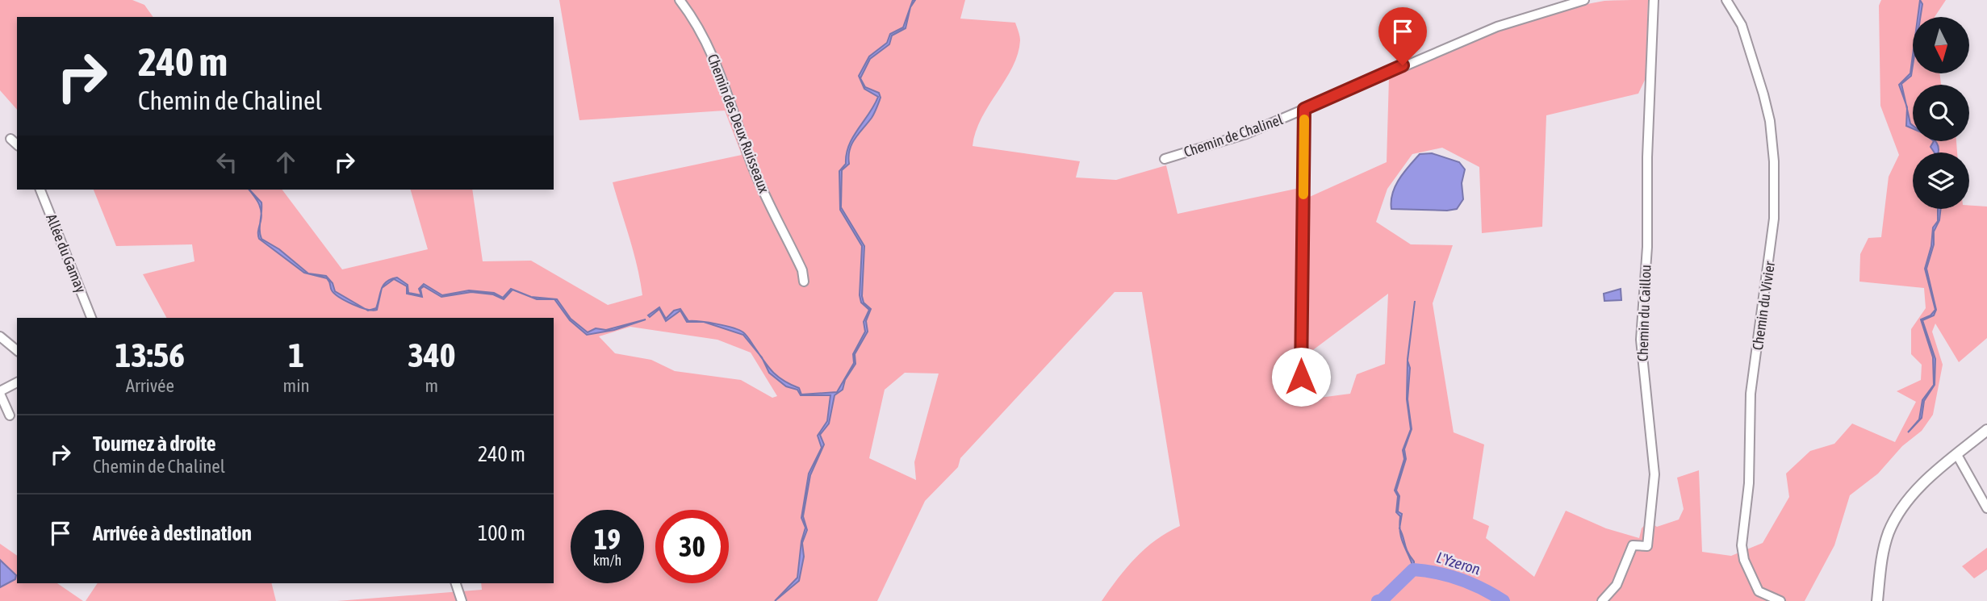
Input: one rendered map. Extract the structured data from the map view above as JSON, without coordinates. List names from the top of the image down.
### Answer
{
  "streets": {
    "street": [
      "Chemin des Deux Ruisseaux",
      "Chemin de Chalinel",
      "Allée du Gamay",
      "Chemin du Vivier",
      "Chemin du Caillou"
    ]
  },
  "water": ["L'Yzeron"],
  "north": "bottom",
  "page": {
    "turn": ["240 m", "Chemin de Chalinel"],
    "eta": [
      "13:56",
      "Arrivée",
      "1",
      "min",
      "340",
      "m"
    ],
    "list": [
      {
        "name": "Tournez à droite",
        "note": "Chemin de Chalinel",
        "value": "240 m"
      },
      {
        "name": "Arrivée à destination",
        "value": "100 m"
      }
    ],
    "speed": "19 km/h",
    "limit": "30"
  }
}
